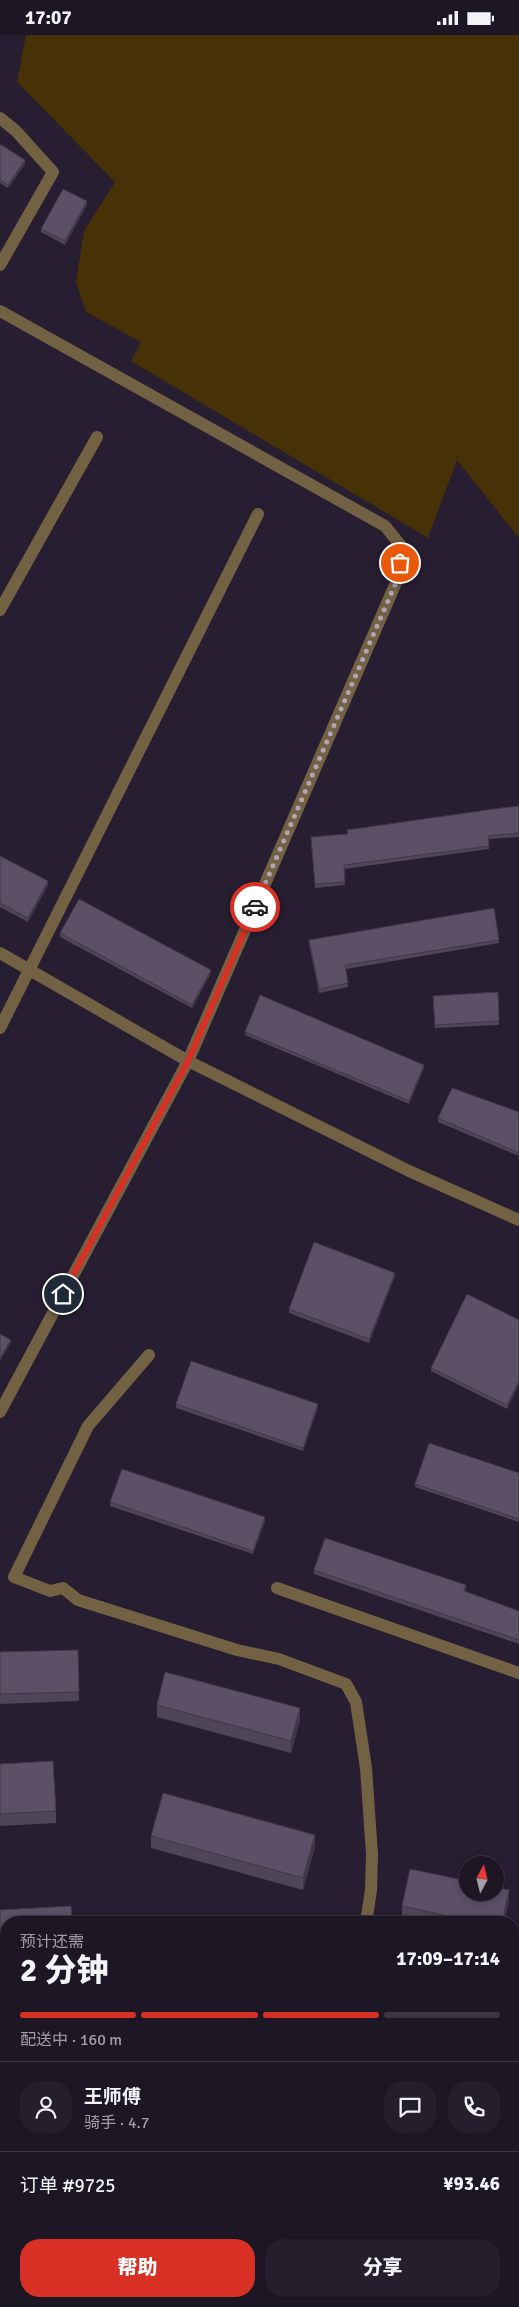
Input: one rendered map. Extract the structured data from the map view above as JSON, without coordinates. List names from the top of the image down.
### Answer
{
  "north": "top",
  "page": {
    "status": "17:07",
    "heading": ["2 分钟", "预计还需", "17:09–17:14"],
    "panel": [
      "王师傅",
      "骑手 · 4.7",
      "订单 #9725",
      "¥93.46"
    ],
    "bar": "配送中 · 160 m",
    "buttons": ["帮助", "分享"]
  }
}
